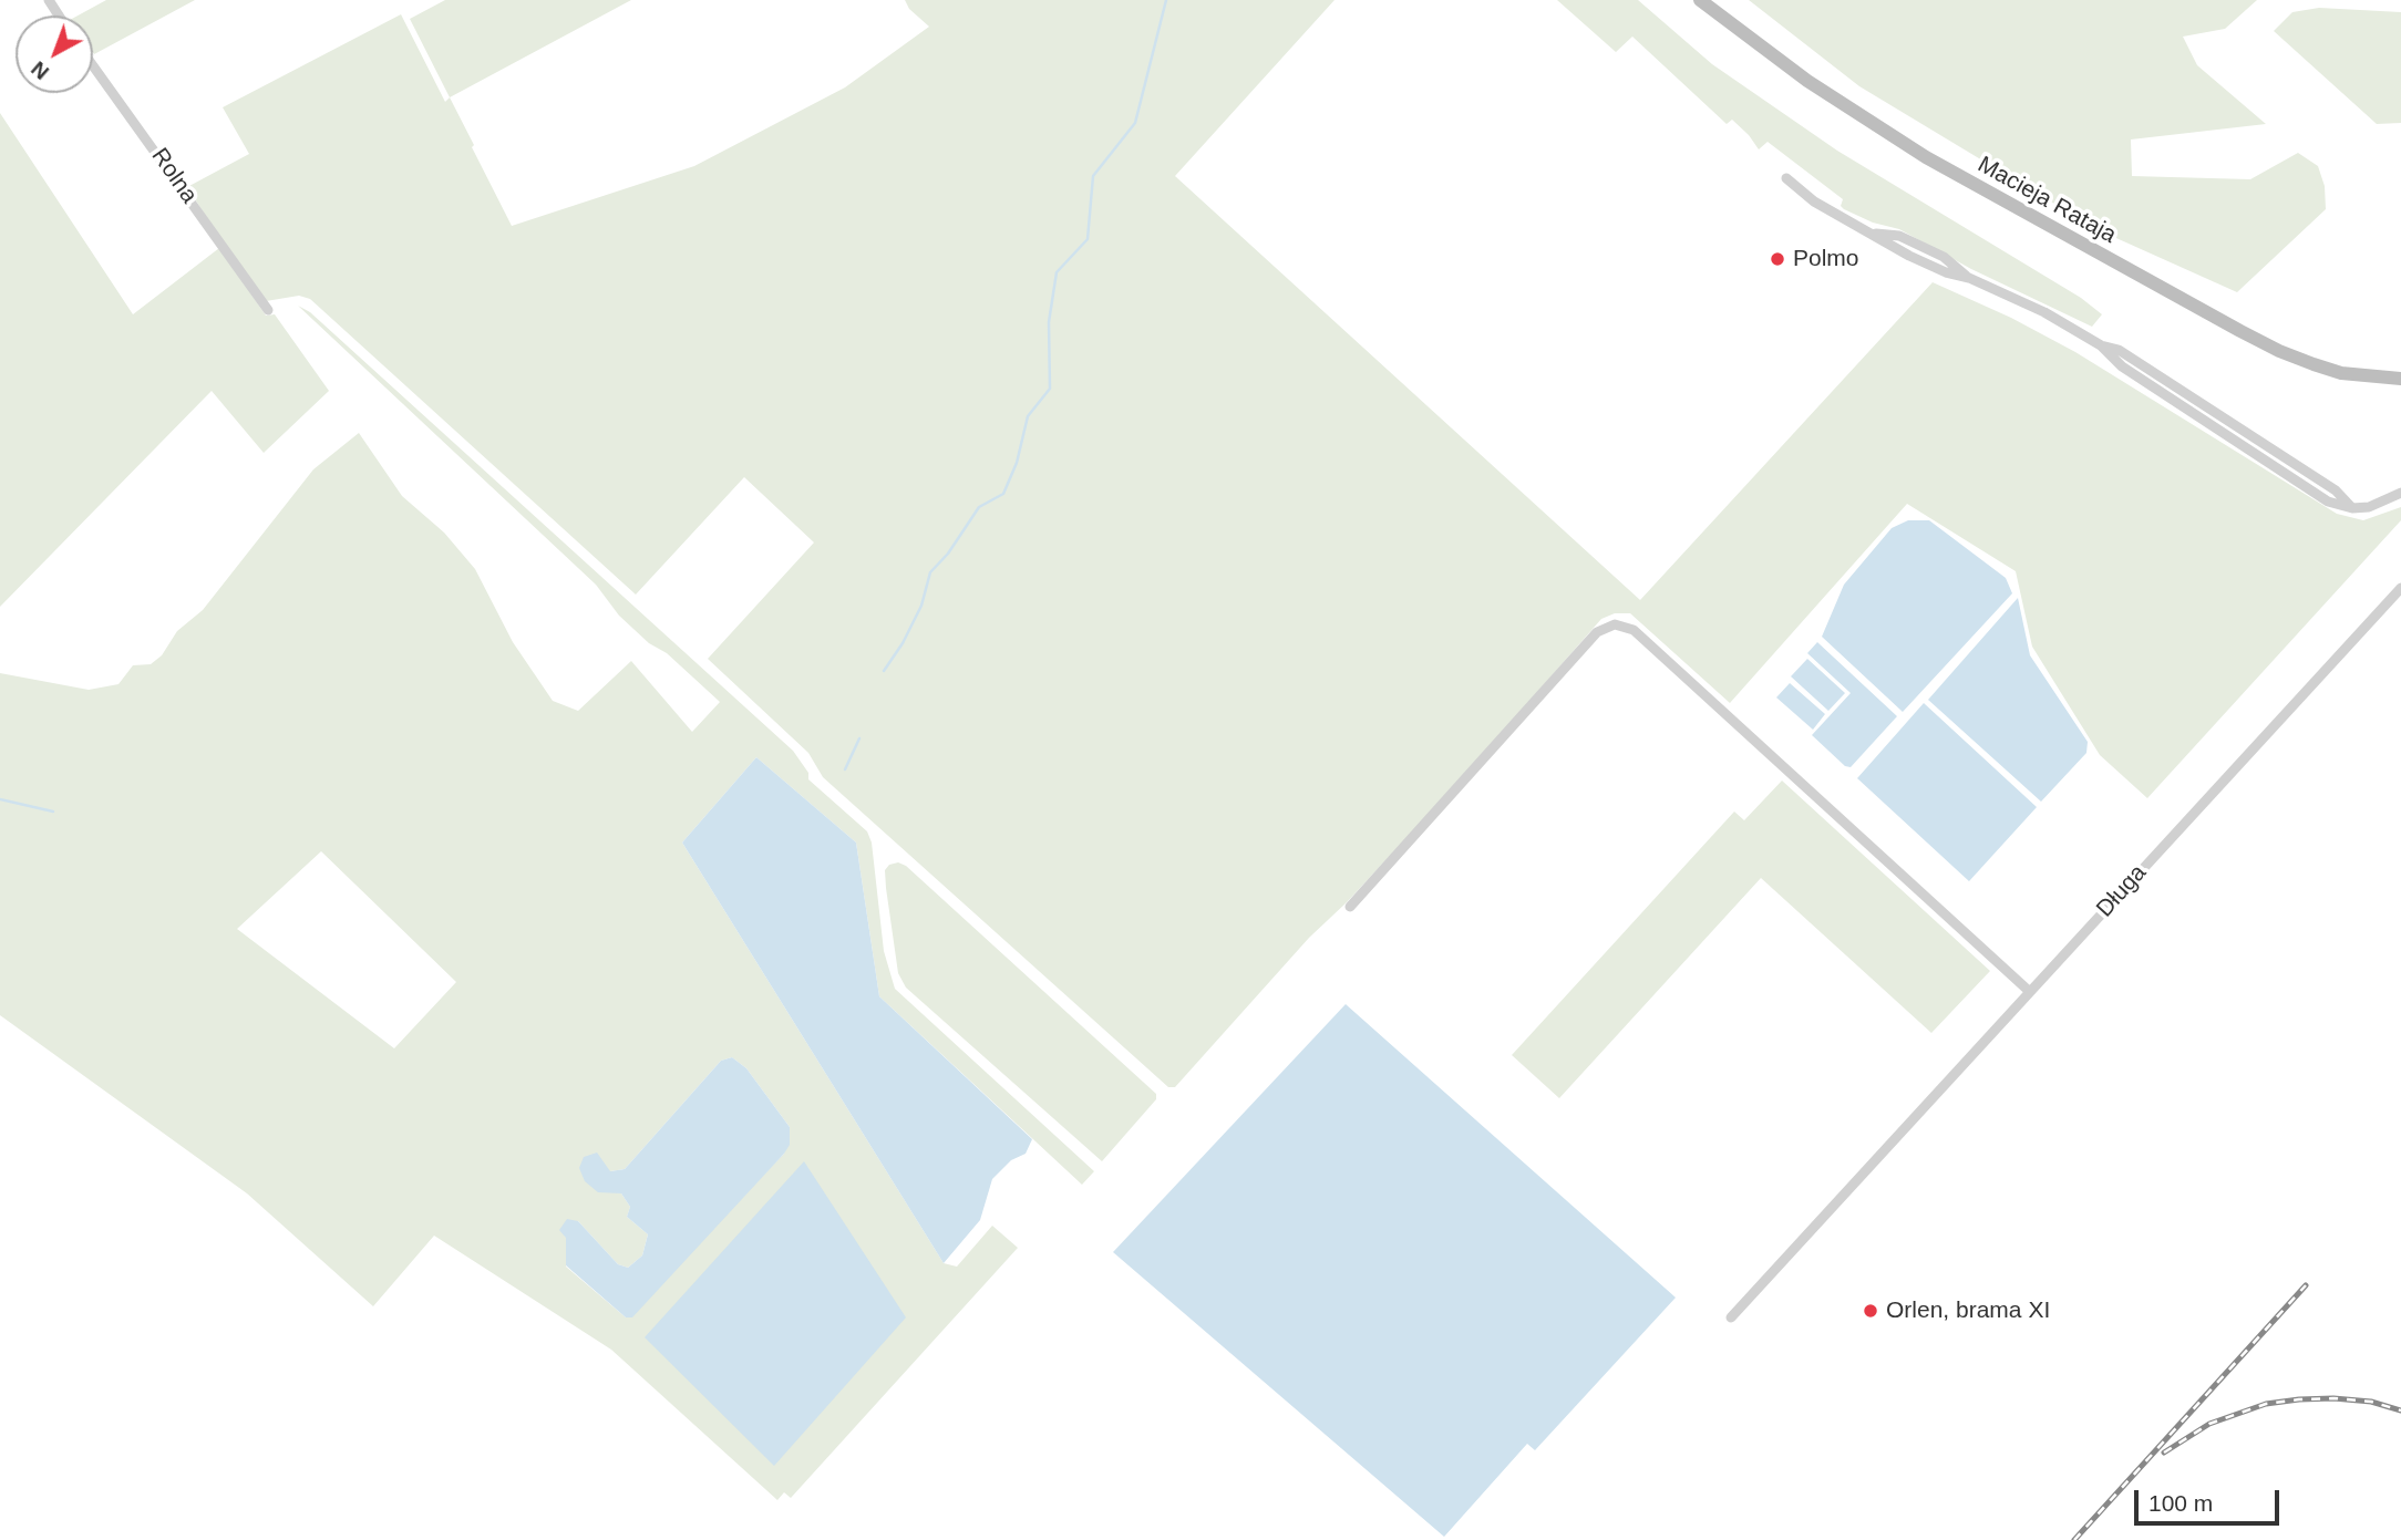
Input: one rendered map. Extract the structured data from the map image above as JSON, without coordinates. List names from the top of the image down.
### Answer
{
  "streets": {
    "main road": ["Macieja Rataja"],
    "street": ["Rolna", "Długa"]
  },
  "places": ["Polmo", "Orlen, brama XI"],
  "scale_bar": "100 m",
  "north": "bottom left"
}
